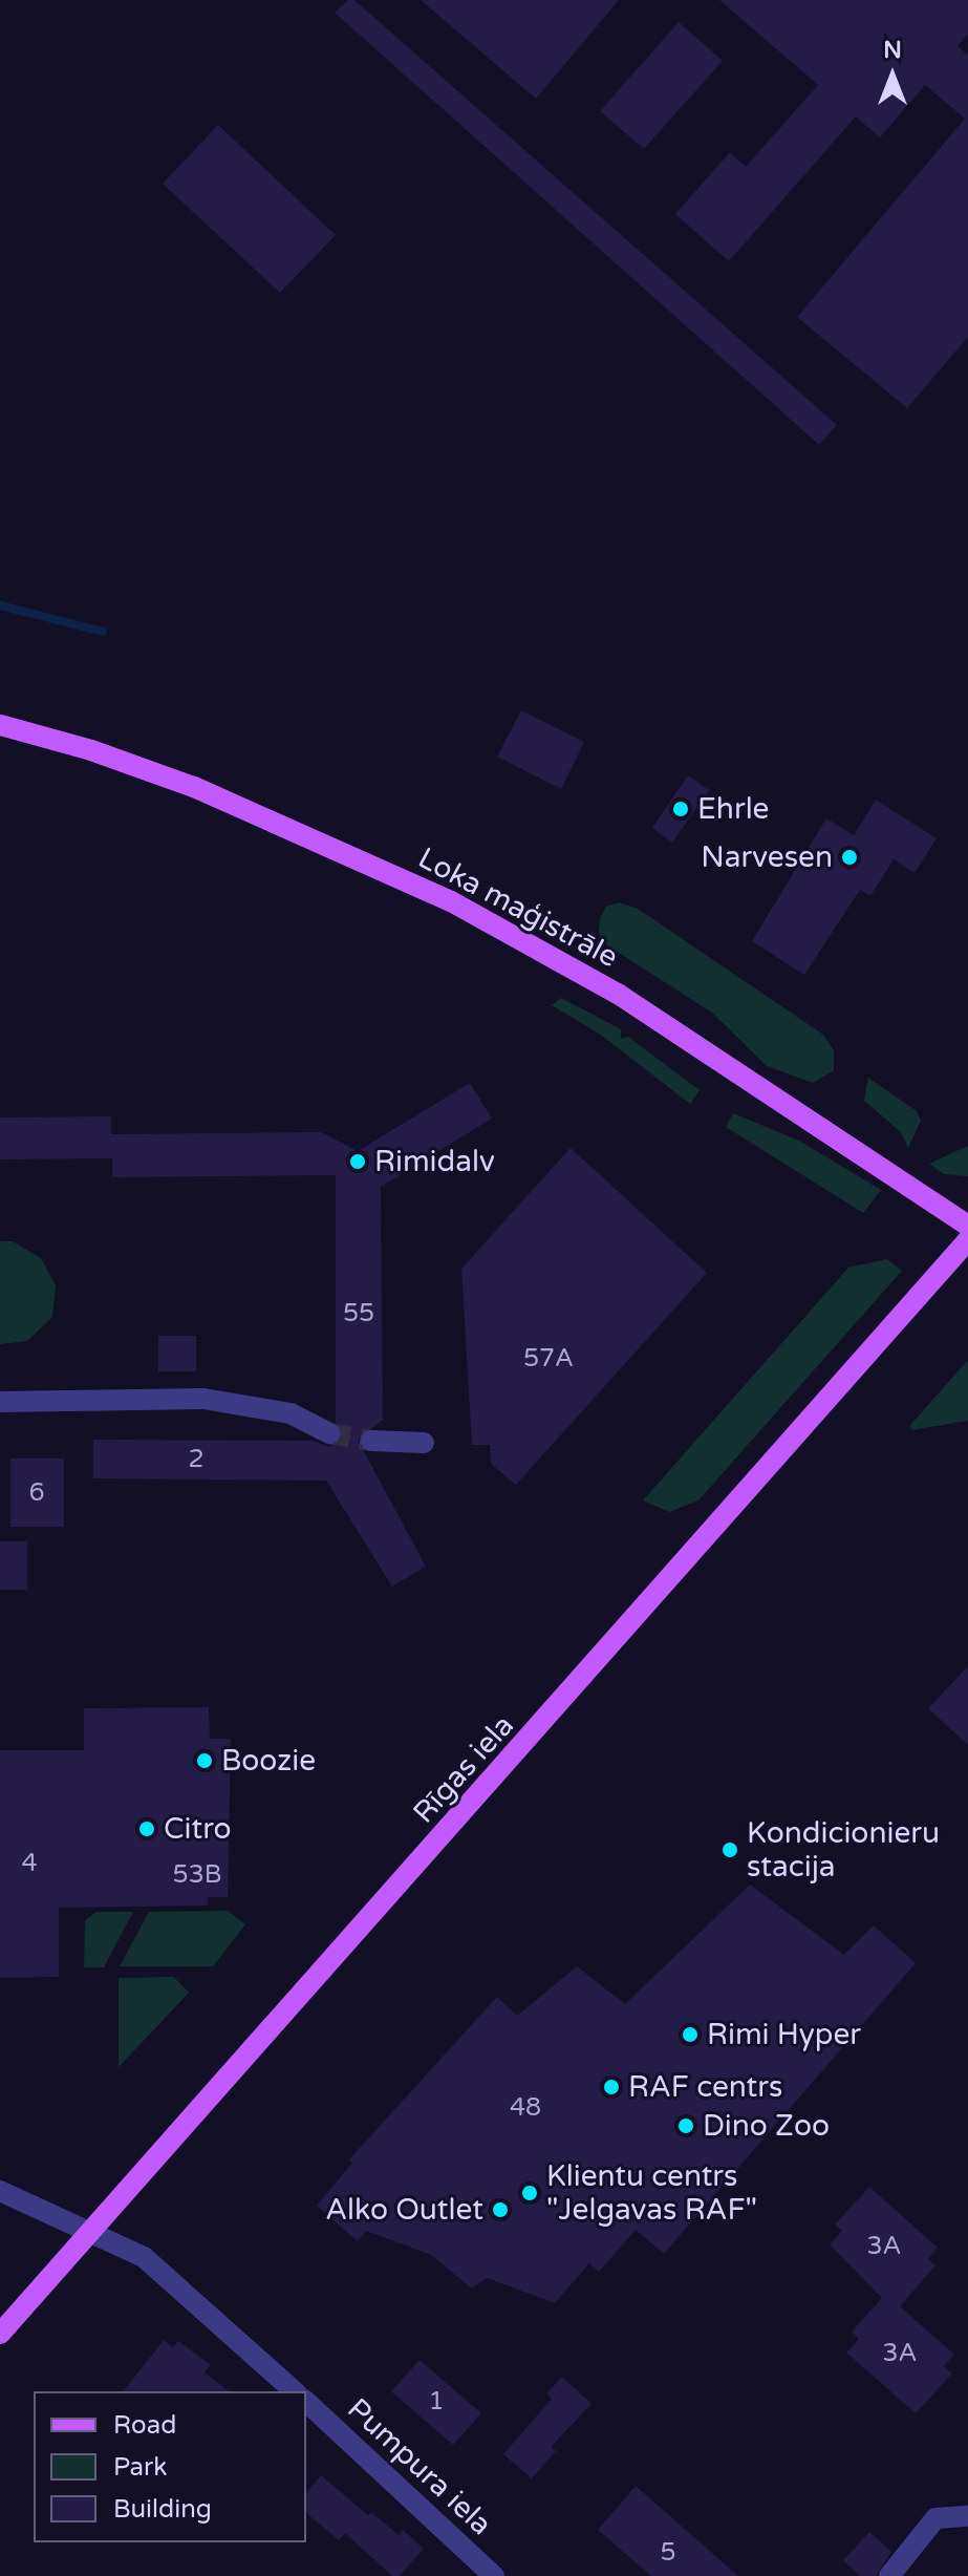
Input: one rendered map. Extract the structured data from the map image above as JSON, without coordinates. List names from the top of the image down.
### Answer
{
  "streets": {
    "main road": ["Loka maģistrāle", "Rīgas iela"],
    "street": ["Pumpura iela"]
  },
  "places": [
    "Ehrle",
    "Narvesen",
    "Rimidalv",
    "Boozie",
    "Citro",
    "Kondicionieru stacija",
    "Rimi Hyper",
    "RAF centrs",
    "Dino Zoo",
    "Klientu centrs \"Jelgavas RAF\"",
    "Alko Outlet"
  ],
  "house_numbers": [
    "55",
    "57A",
    "2",
    "6",
    "4",
    "53B",
    "48",
    "3A",
    "3A",
    "1",
    "5"
  ],
  "legend": ["Road", "Park", "Building"],
  "north": "top"
}
